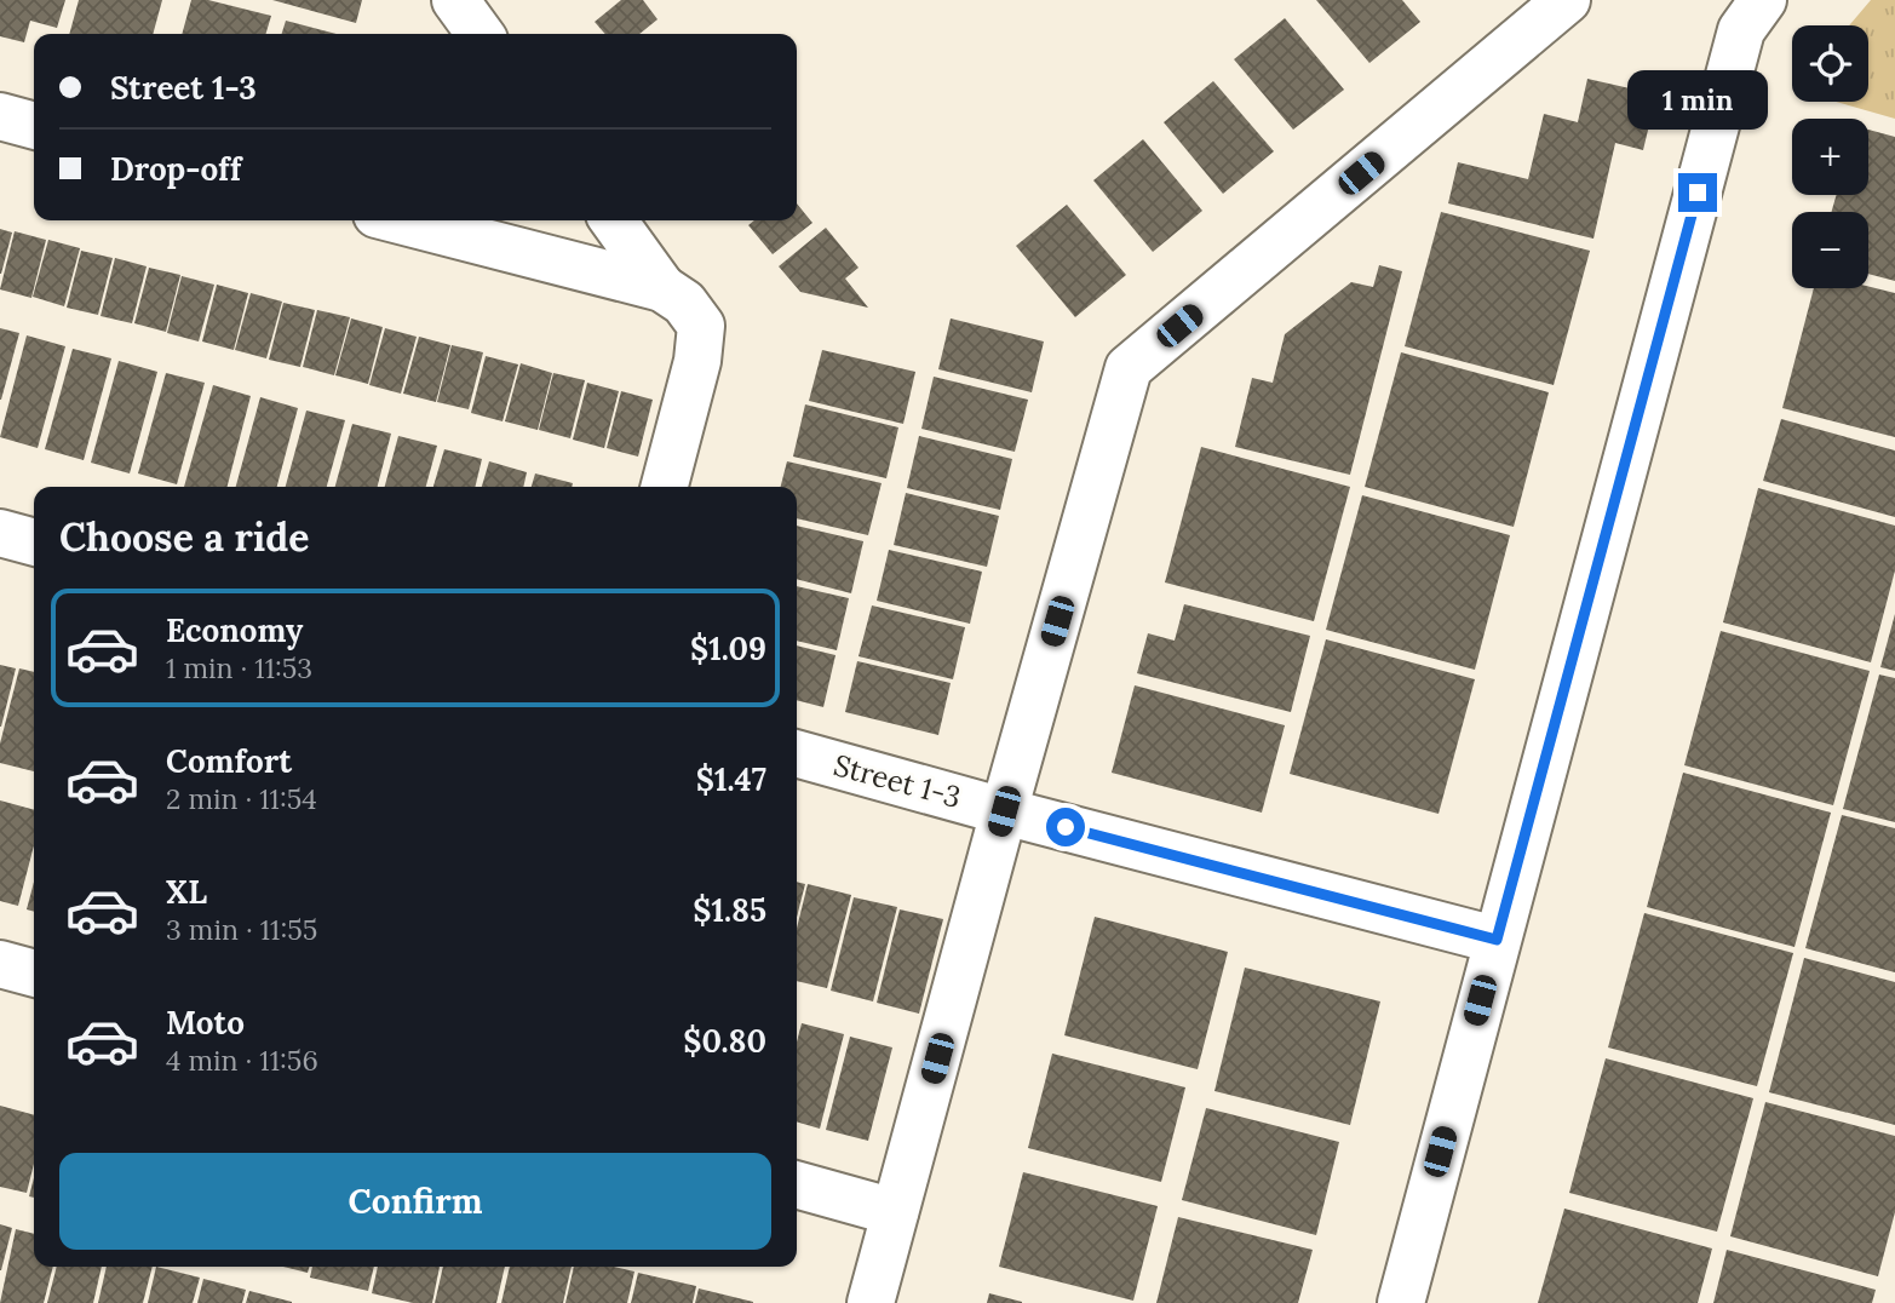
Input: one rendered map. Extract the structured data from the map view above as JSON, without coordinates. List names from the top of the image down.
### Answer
{
  "streets": {
    "street": ["Street 1-3"]
  },
  "page": {
    "map_buttons": ["+", "−"],
    "banner": ["Street 1-3", "Drop-off"],
    "bubble": "1 min",
    "heading": "Choose a ride",
    "list": [
      {
        "name": "Economy",
        "note": "1 min · 11:53",
        "value": "$1.09"
      },
      {
        "name": "Comfort",
        "note": "2 min · 11:54",
        "value": "$1.47"
      },
      {
        "name": "XL",
        "note": "3 min · 11:55",
        "value": "$1.85"
      },
      {
        "name": "Moto",
        "note": "4 min · 11:56",
        "value": "$0.80"
      }
    ],
    "buttons": "Confirm"
  }
}
